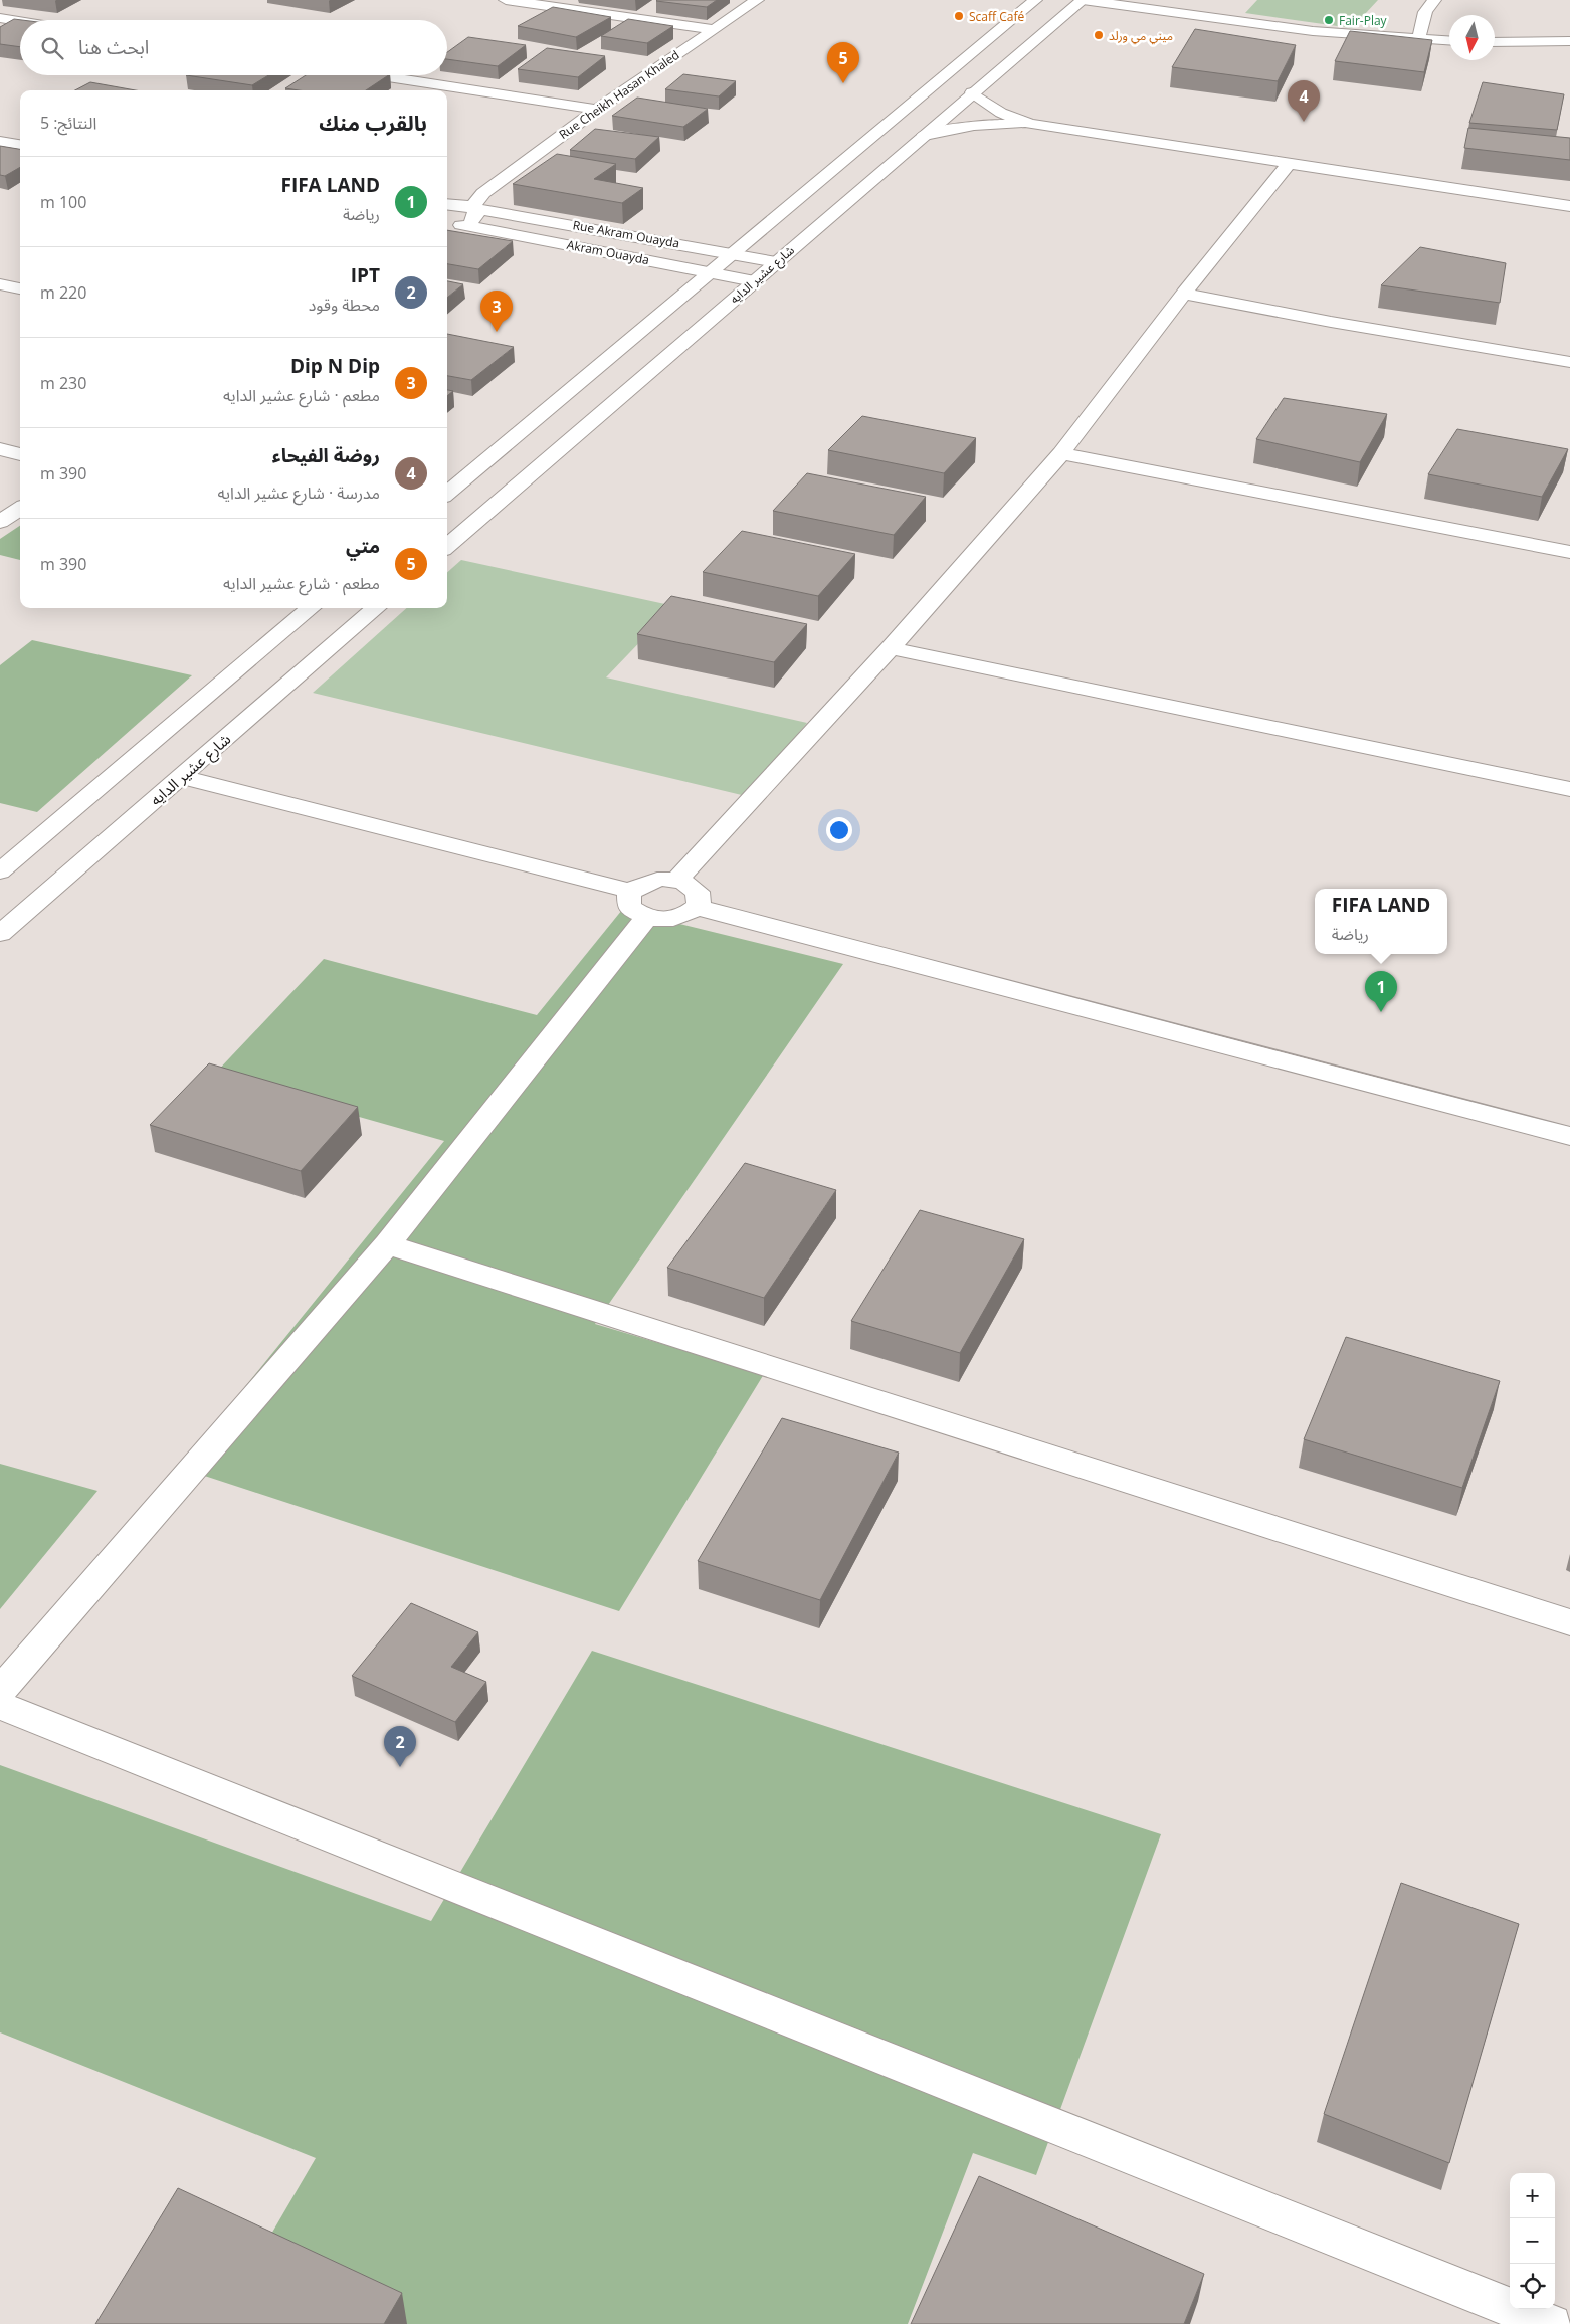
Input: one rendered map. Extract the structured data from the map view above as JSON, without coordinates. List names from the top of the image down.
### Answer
{
  "streets": {
    "street": [
      "Rue Cheikh Hasan Khaled",
      "Rue Akram Ouayda",
      "Akram Ouayda",
      "شارع عشير الدايه"
    ]
  },
  "crossings": [
    ["Rue Cheikh Hasan Khaled", "Rue Akram Ouayda"],
    ["Rue Cheikh Hasan Khaled", "Akram Ouayda"],
    ["Rue Akram Ouayda", "شارع عشير الدايه"],
    ["Akram Ouayda", "شارع عشير الدايه"]
  ],
  "places": ["Scaff Café", "Fair-Play", "ميني مي ورلد"],
  "north": "bottom",
  "page": {
    "search": "ابحث هنا",
    "pins": [
      "5",
      "4",
      "3",
      "1",
      "2"
    ],
    "heading": ["بالقرب منك", "النتائج: 5"],
    "list": [
      {
        "mark": "1",
        "name": "FIFA LAND",
        "note": "رياضة",
        "value": "100 m"
      },
      {
        "mark": "2",
        "name": "IPT",
        "note": "محطة وقود",
        "value": "220 m"
      },
      {
        "mark": "3",
        "name": "Dip N Dip",
        "note": "مطعم · شارع عشير الدايه",
        "value": "230 m"
      },
      {
        "mark": "4",
        "name": "روضة الفيحاء",
        "note": "مدرسة · شارع عشير الدايه",
        "value": "390 m"
      },
      {
        "mark": "5",
        "name": "متي",
        "note": "مطعم · شارع عشير الدايه",
        "value": "390 m"
      }
    ],
    "popup": ["FIFA LAND", "رياضة"],
    "map_buttons": ["+", "−"]
  }
}
